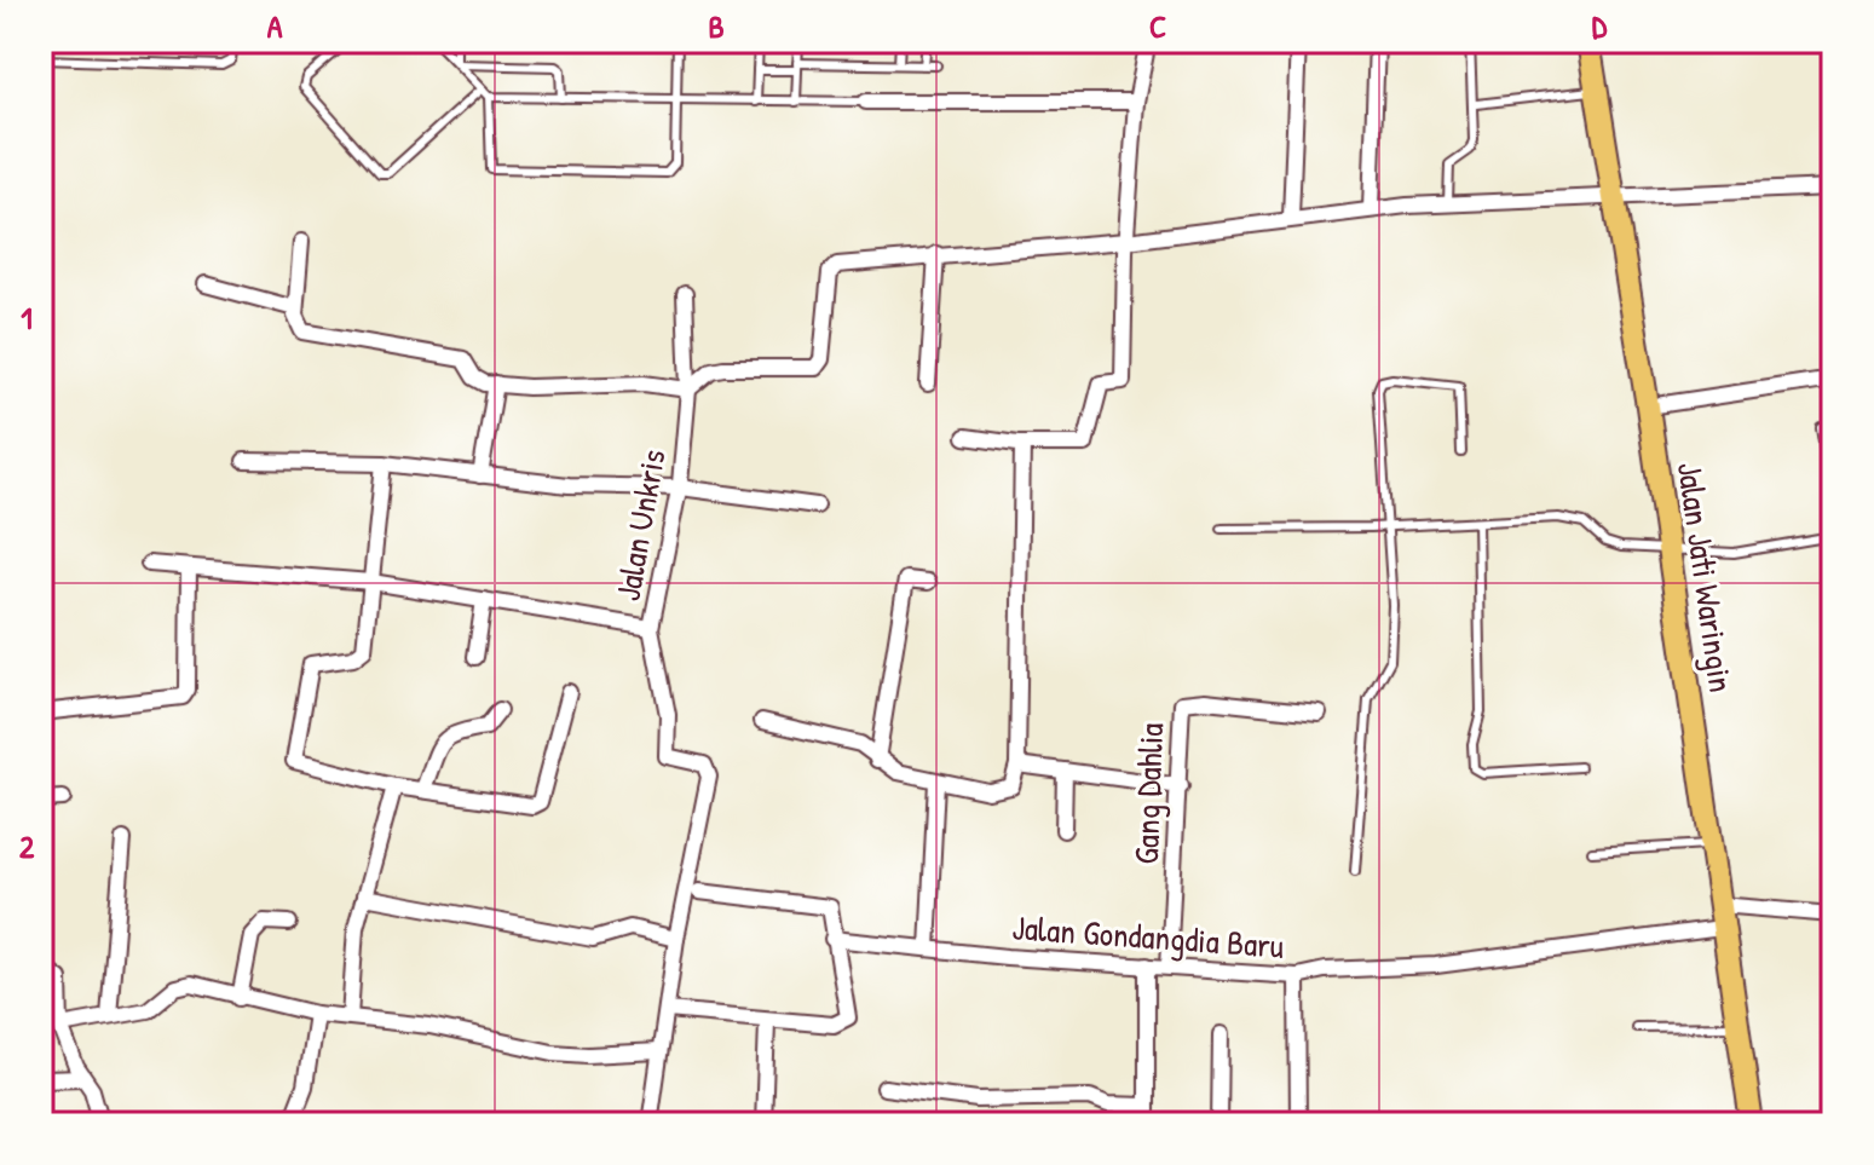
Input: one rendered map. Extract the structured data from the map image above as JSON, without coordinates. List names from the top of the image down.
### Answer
{
  "streets": {
    "main road": ["Jalan Jati Waringin"],
    "street": ["Jalan Unkris", "Gang Dahlia", "Jalan Gondangdia Baru"]
  },
  "crossings": [
    ["Jalan Jati Waringin", "Jalan Gondangdia Baru"],
    ["Gang Dahlia", "Jalan Gondangdia Baru"]
  ],
  "grid": {
    "columns": [
      "A",
      "B",
      "C",
      "D"
    ],
    "rows": ["1", "2"]
  }
}
